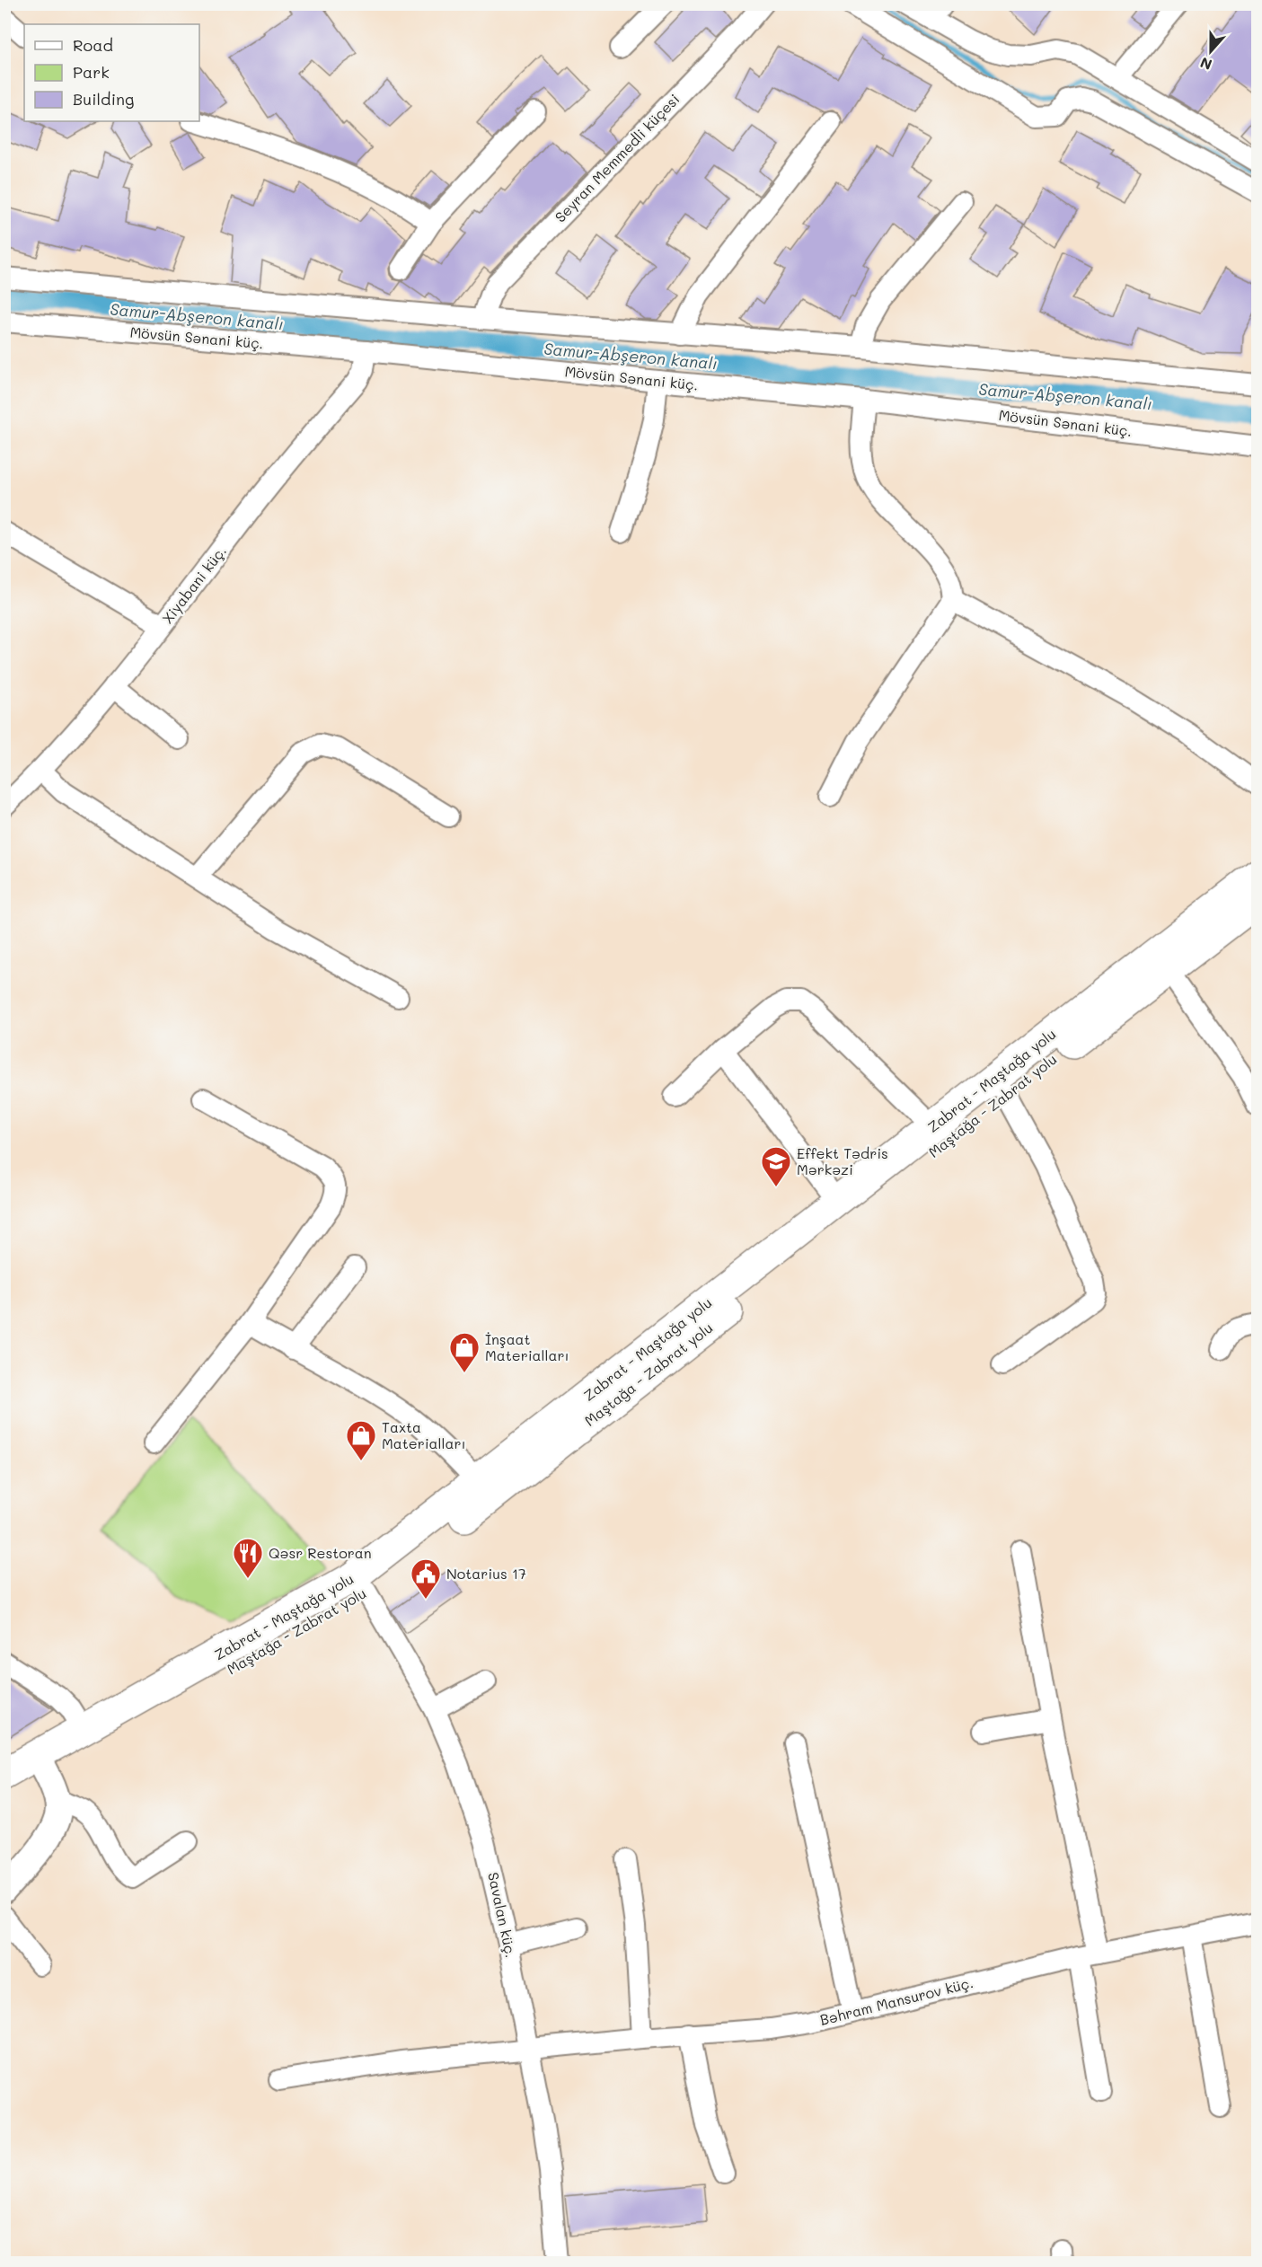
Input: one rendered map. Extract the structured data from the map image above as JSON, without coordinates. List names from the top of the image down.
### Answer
{
  "streets": {
    "main road": ["Zabrat - Maştağa yolu", "Maştağa - Zabrat yolu"],
    "street": [
      "Seyran Memmedli küçesi",
      "Mövsün Sənani küç.",
      "Xiyabani küç.",
      "Savalan küç.",
      "Bəhram Mansurov küç."
    ]
  },
  "crossings": [
    ["Mövsün Sənani küç.", "Xiyabani küç."],
    ["Zabrat - Maştağa yolu", "Maştağa - Zabrat yolu"],
    ["Maştağa - Zabrat yolu", "Savalan küç."],
    ["Savalan küç.", "Bəhram Mansurov küç."]
  ],
  "water": ["Samur-Abşeron kanalı"],
  "places": {
    "school or university": ["Effekt Tədris Mərkəzi"],
    "shop": ["İnşaat Materialları", "Taxta Materialları"],
    "restaurant": ["Qəsr Restoran"],
    "public building": ["Notarius 17"]
  },
  "legend": ["Road", "Park", "Building"],
  "north": "bottom"
}
